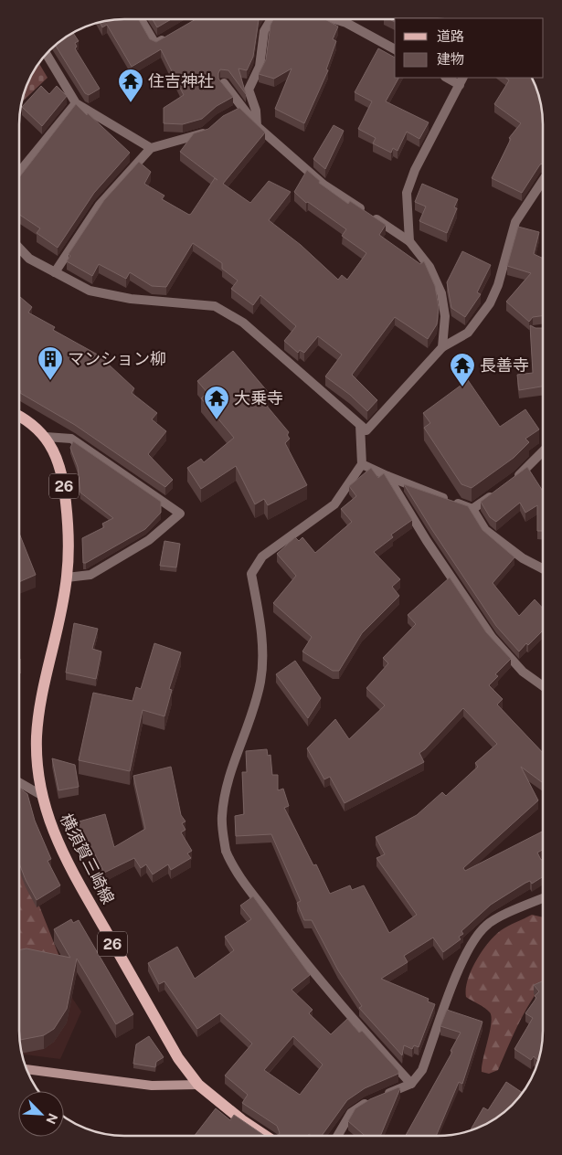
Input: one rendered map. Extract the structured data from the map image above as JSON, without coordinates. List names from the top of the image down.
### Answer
{
  "streets": {
    "main road": ["26", "横須賀三崎線"]
  },
  "places": {
    "temple": ["住吉神社", "長善寺", "大乗寺"],
    "building": ["マンション柳"]
  },
  "legend": ["道路", "建物"],
  "north": "bottom right"
}
